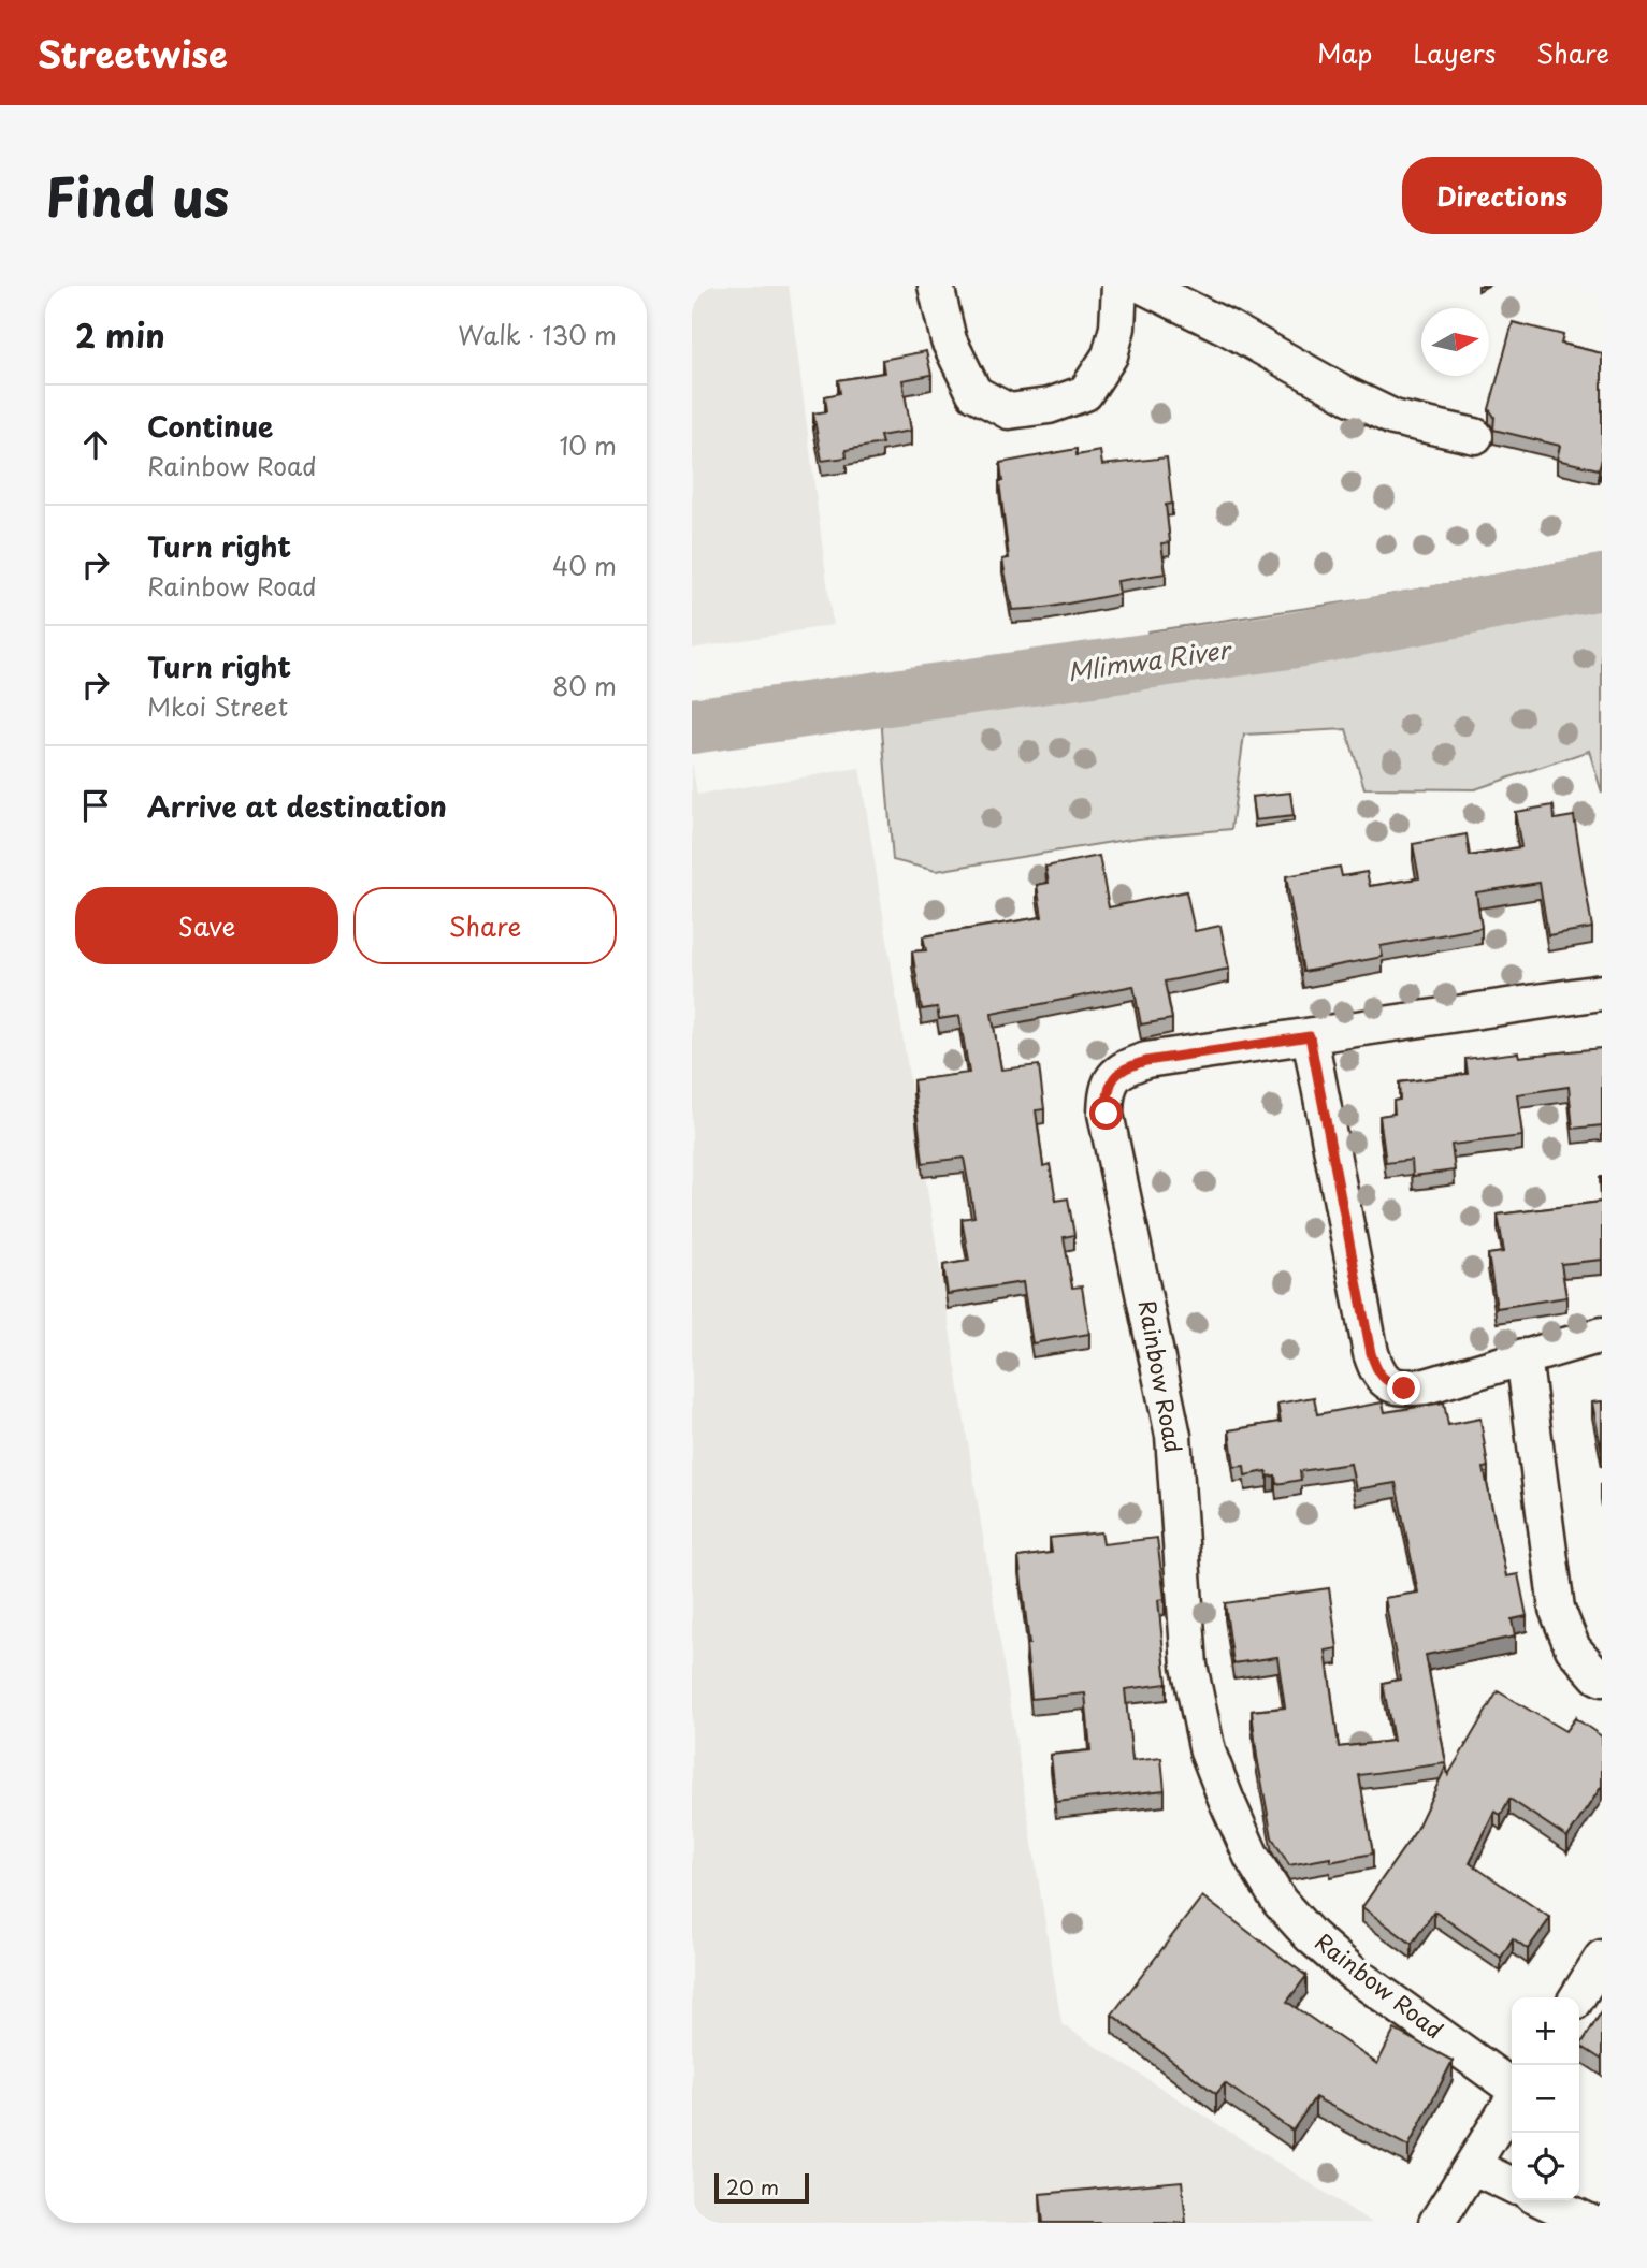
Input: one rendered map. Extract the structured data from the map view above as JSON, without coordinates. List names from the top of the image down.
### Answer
{
  "streets": {
    "street": ["Rainbow Road"]
  },
  "water": ["Mlimwa River"],
  "scale_bar": "20 m",
  "north": "right",
  "page": {
    "header": "Streetwise",
    "nav": ["Map", "Layers", "Share"],
    "title": "Find us",
    "buttons": [
      "Directions",
      ["Save", "Share"]
    ],
    "heading": ["2 min", "Walk · 130 m"],
    "list": [
      ["Continue", "Rainbow Road", "10 m"],
      ["Turn right", "Rainbow Road", "40 m"],
      ["Turn right", "Mkoi Street", "80 m"],
      "Arrive at destination"
    ],
    "map_buttons": ["+", "−"],
    "scale": "20 m"
  }
}
